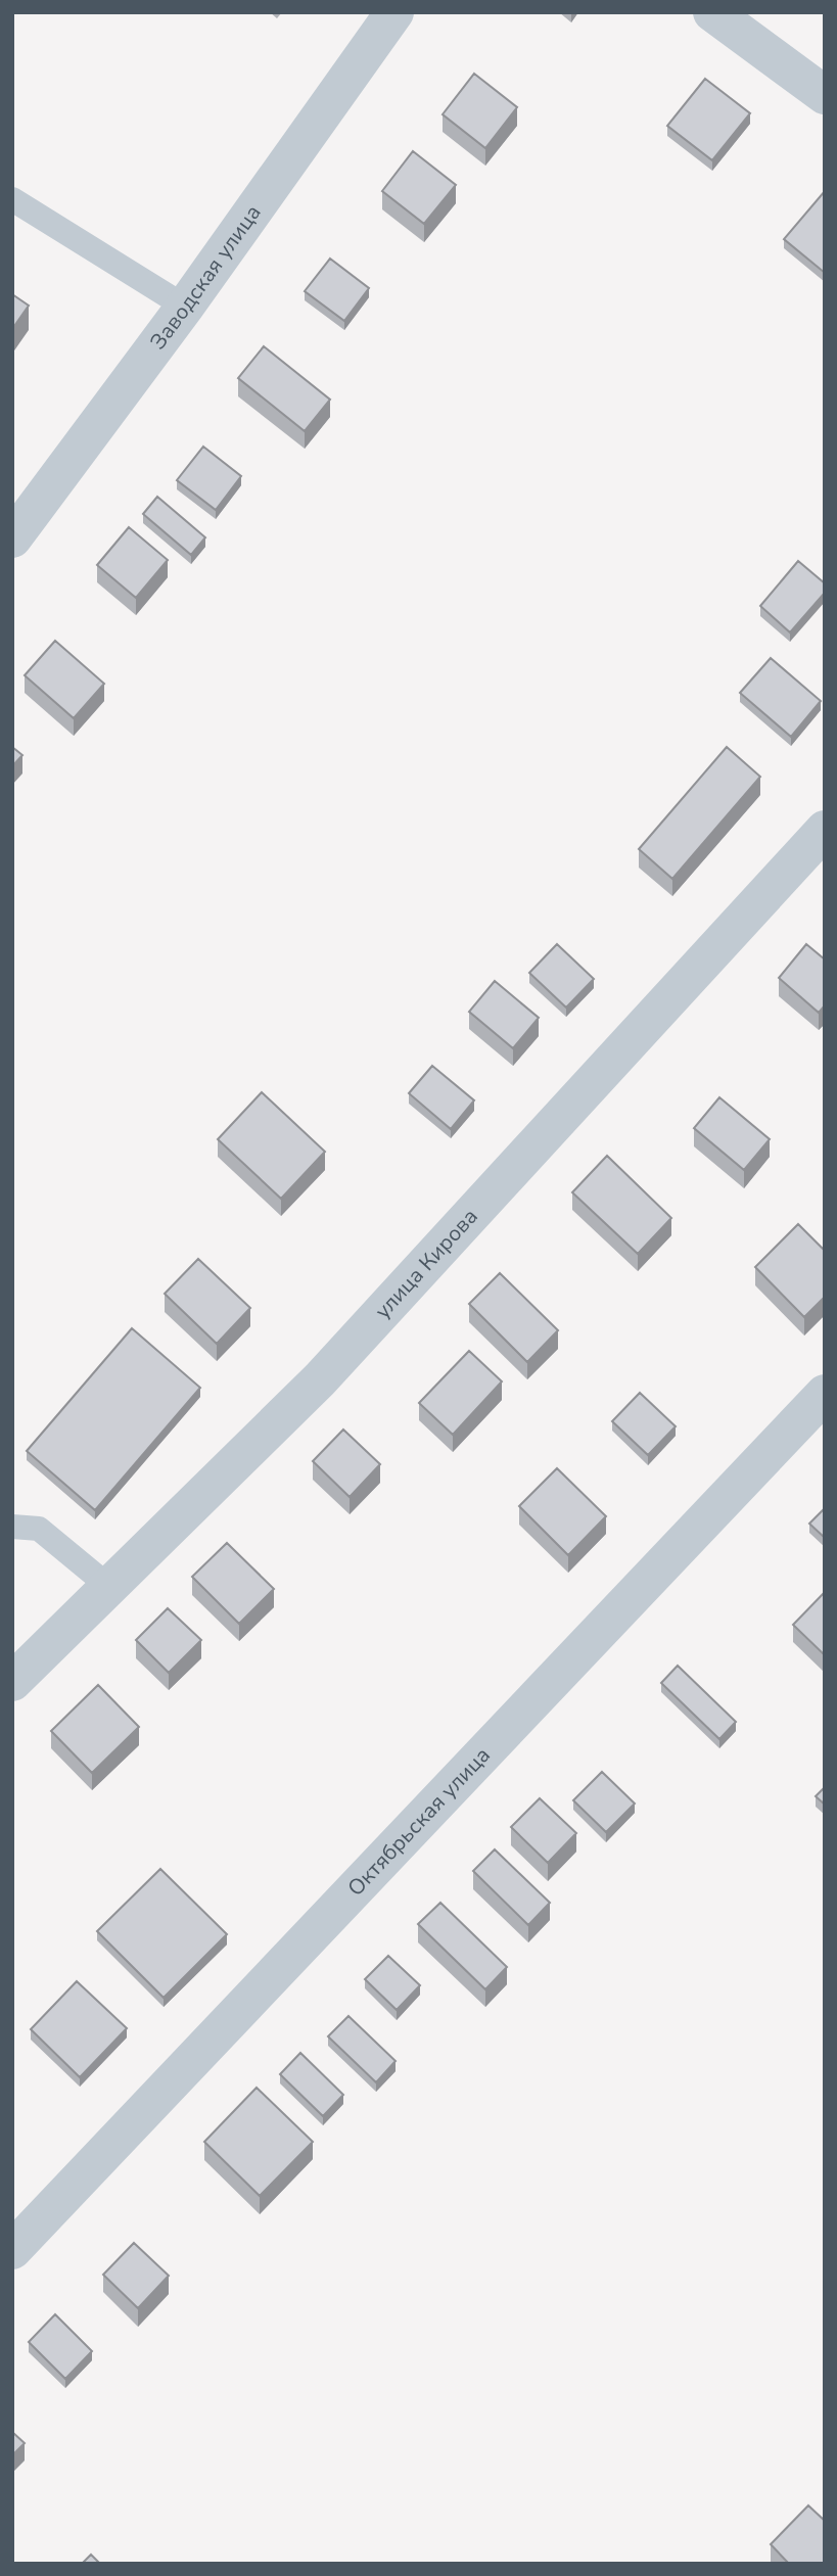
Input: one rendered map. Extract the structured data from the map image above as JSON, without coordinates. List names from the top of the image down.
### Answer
{
  "streets": {
    "street": ["Заводская улица", "улица Кирова", "Октябрьская улица"]
  }
}
